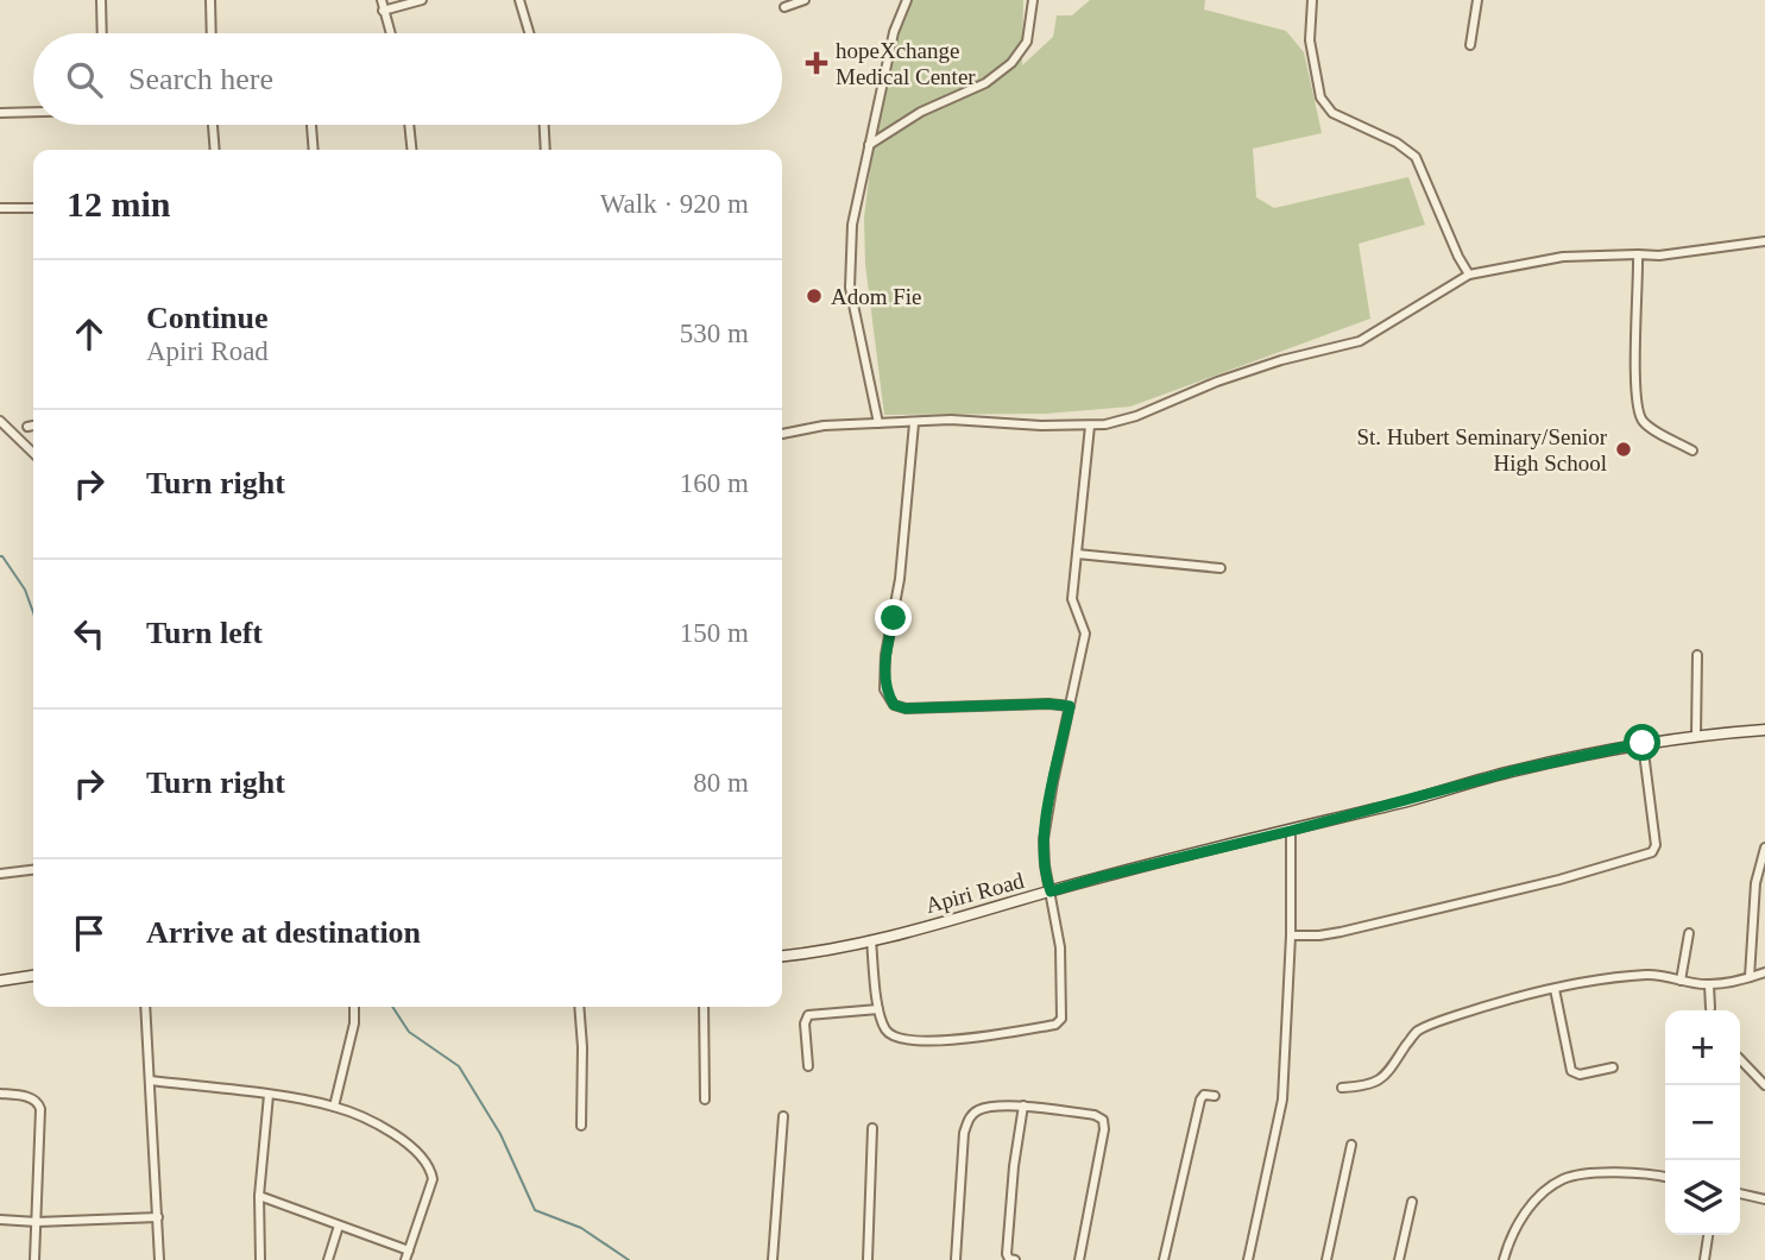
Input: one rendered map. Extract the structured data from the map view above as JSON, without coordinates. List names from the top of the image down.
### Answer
{
  "streets": {
    "street": ["Apiri Road"]
  },
  "places": {
    "health": ["hopeXchange Medical Center"],
    "other": ["Adom Fie", "St. Hubert Seminary/Senior High School"]
  },
  "page": {
    "search": "Search here",
    "heading": ["12 min", "Walk · 920 m"],
    "list": [
      ["Continue", "Apiri Road", "530 m"],
      ["Turn right", "160 m"],
      ["Turn left", "150 m"],
      ["Turn right", "80 m"],
      "Arrive at destination"
    ],
    "map_buttons": ["+", "−"]
  }
}
